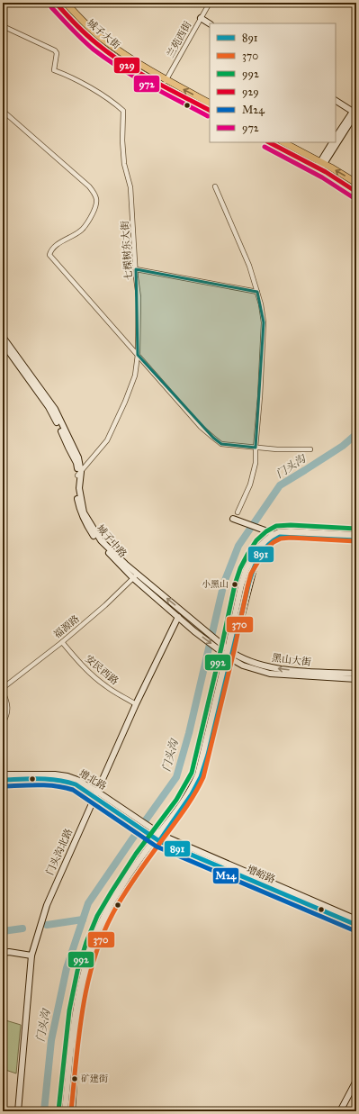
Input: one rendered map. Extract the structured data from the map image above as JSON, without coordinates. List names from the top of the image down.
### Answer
{
  "streets": {
    "main road": ["城子大街"],
    "street": [
      "兰苑西街",
      "七棵树东大街",
      "城子中路",
      "福源路",
      "黑山大街",
      "安民西路",
      "增北路",
      "门头沟北路",
      "增峪路"
    ]
  },
  "crossings": [
    ["城子大街", "兰苑西街"],
    ["七棵树东大街", "城子中路"],
    ["城子中路", "福源路"],
    ["城子中路", "黑山大街"],
    ["城子中路", "门头沟北路"],
    ["福源路", "安民西路"],
    ["安民西路", "门头沟北路"],
    ["增北路", "门头沟北路"],
    ["增北路", "增峪路"]
  ],
  "water": ["门头沟"],
  "places": ["小黑山", "矿建街"],
  "lines": [
    "transit line 929",
    "transit line 972",
    "transit line 992",
    "transit line 891",
    "transit line 370",
    "transit line M24"
  ],
  "legend": [
    "891",
    "370",
    "992",
    "929",
    "M24",
    "972"
  ]
}
